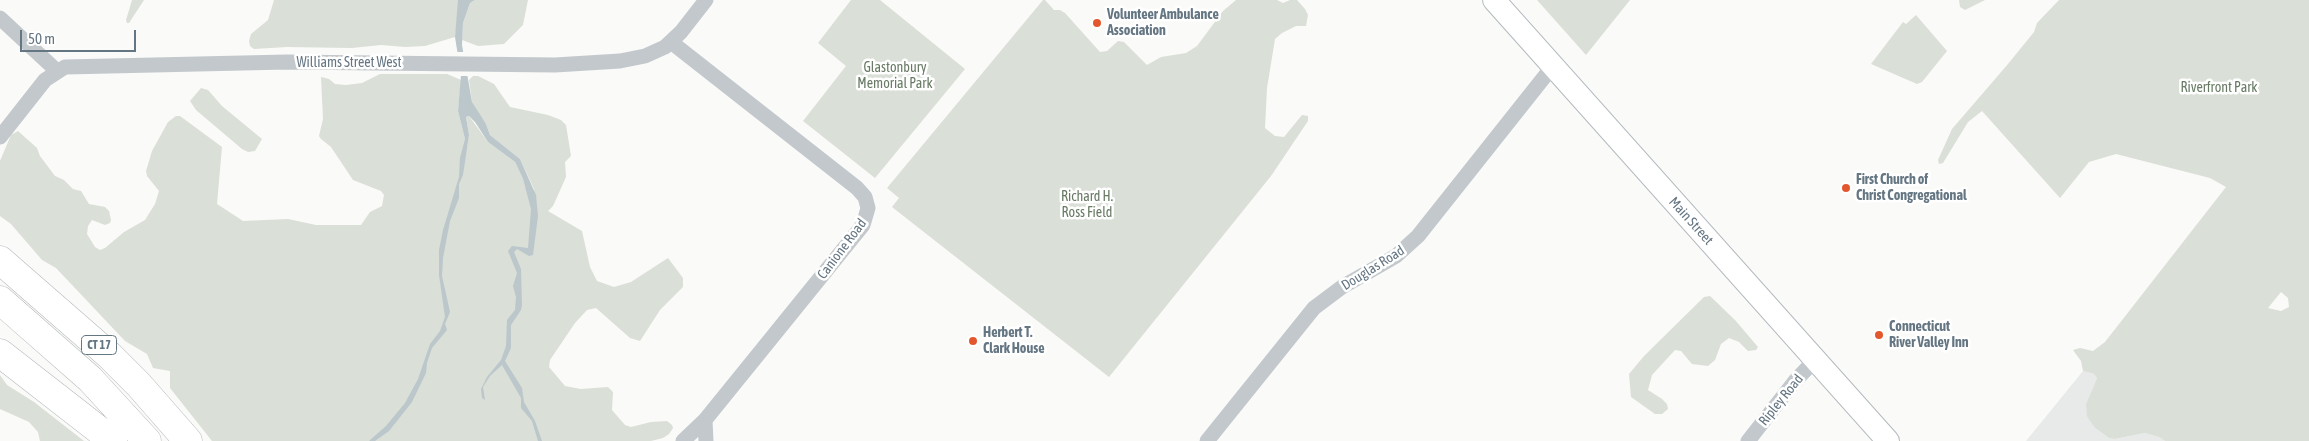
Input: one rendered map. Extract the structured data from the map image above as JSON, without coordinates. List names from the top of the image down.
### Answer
{
  "streets": {
    "highway": ["CT 17"],
    "main road": ["Main Street"],
    "street": [
      "Williams Street West",
      "Canione Road",
      "Douglas Road",
      "Ripley Road"
    ]
  },
  "crossings": [
    ["Williams Street West", "Canione Road"],
    ["Main Street", "Douglas Road"],
    ["Main Street", "Ripley Road"]
  ],
  "parks": ["Glastonbury Memorial Park", "Riverfront Park", "Richard H. Ross Field"],
  "places": [
    "Volunteer Ambulance Association",
    "First Church of Christ Congregational",
    "Connecticut River Valley Inn",
    "Herbert T. Clark House"
  ],
  "scale_bar": "50 m"
}
